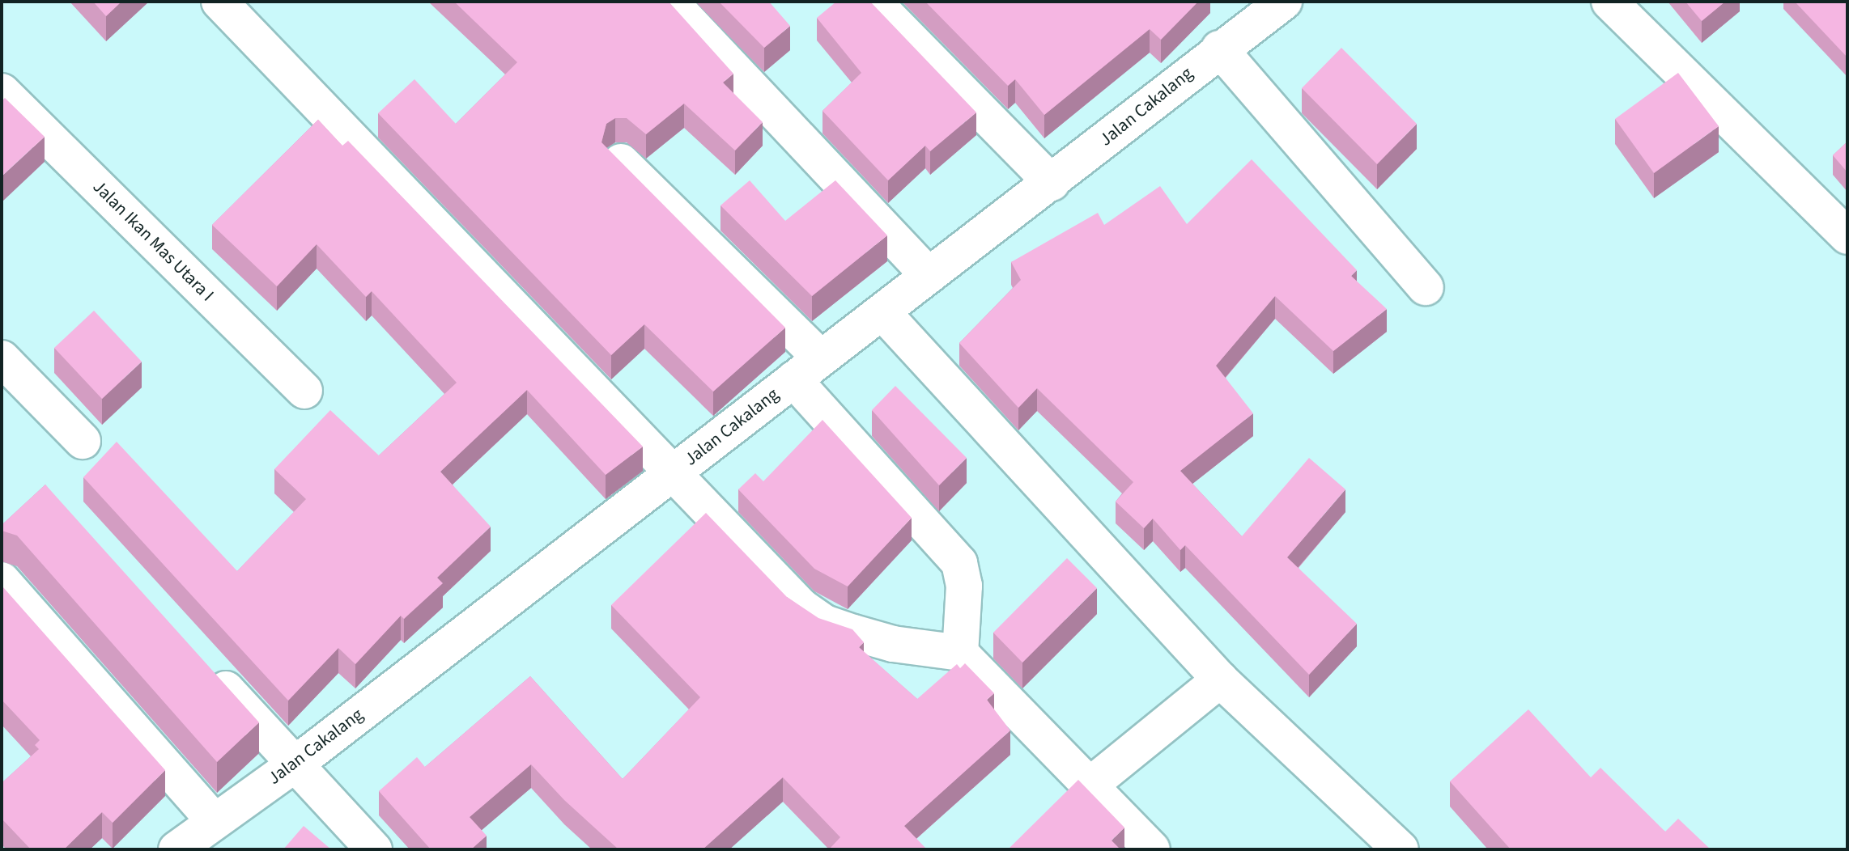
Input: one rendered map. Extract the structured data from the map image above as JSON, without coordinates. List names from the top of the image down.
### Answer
{
  "streets": {
    "street": ["Jalan Cakalang", "Jalan Ikan Mas Utara I"]
  }
}
